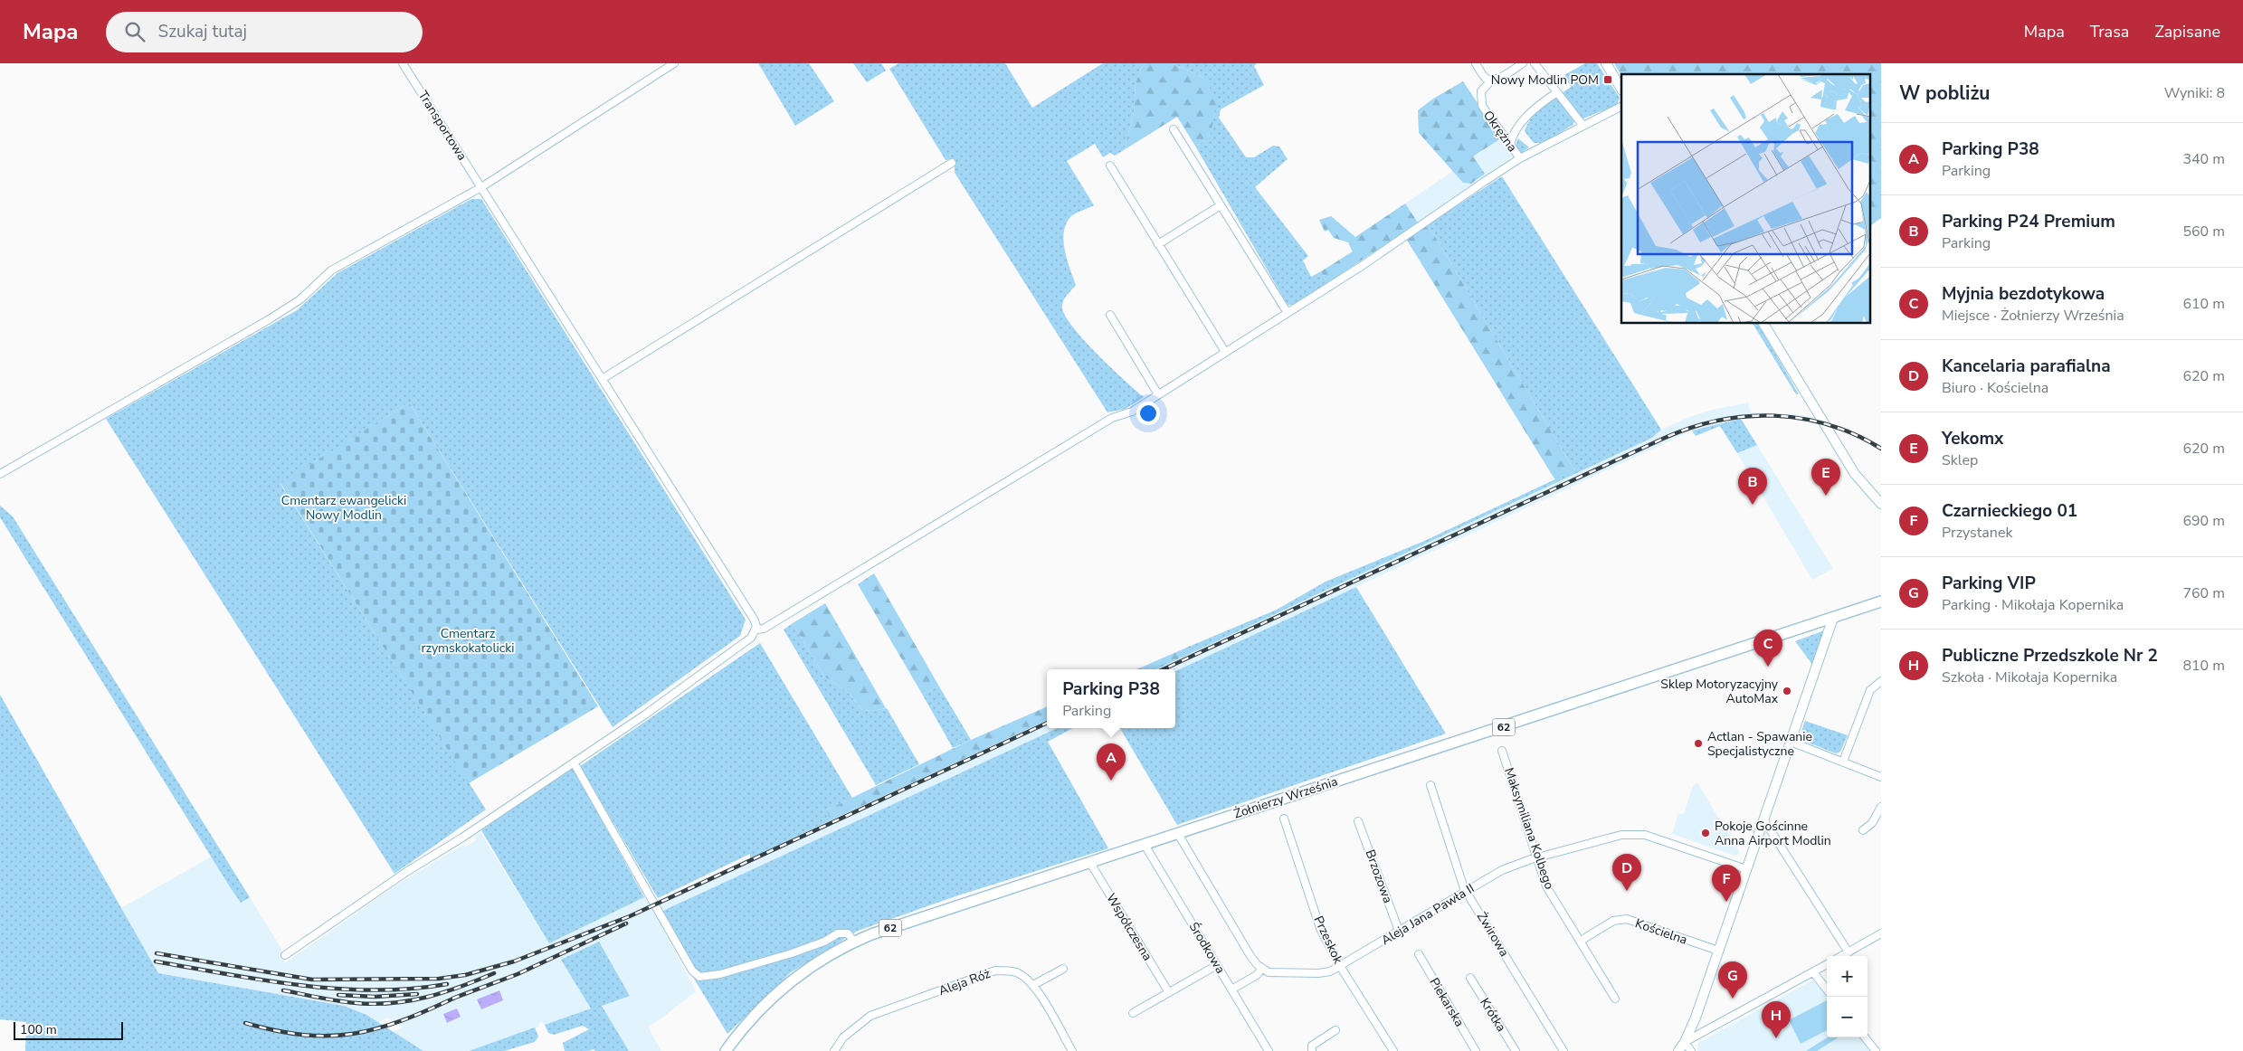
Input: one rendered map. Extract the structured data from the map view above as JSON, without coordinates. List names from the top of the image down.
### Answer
{
  "streets": {
    "main road": ["62", "Żołnierzy Września"],
    "street": [
      "Transportowa",
      "Okrężna",
      "Maksymiliana Kolbego",
      "Brzozowa",
      "Aleja Jana Pawła II",
      "Współczesna",
      "Kościelna",
      "Żwirowa",
      "Przeskok",
      "Środkowa",
      "Aleja Róż",
      "Piekarska",
      "Krótka"
    ]
  },
  "crossings": [
    ["Żołnierzy Września", "Współczesna"],
    ["Żołnierzy Września", "Środkowa"],
    ["Maksymiliana Kolbego", "Aleja Jana Pawła II"],
    ["Maksymiliana Kolbego", "Kościelna"],
    ["Brzozowa", "Aleja Jana Pawła II"],
    ["Aleja Jana Pawła II", "Żwirowa"],
    ["Aleja Jana Pawła II", "Przeskok"]
  ],
  "parks": ["Cmentarz ewangelicki Nowy Modlin", "Cmentarz rzymskokatolicki"],
  "places": {
    "transit": ["Nowy Modlin POM"],
    "other": ["Sklep Motoryzacyjny AutoMax", "Actlan - Spawanie Specjalistyczne", "Pokoje Gościnne Anna Airport Modlin"]
  },
  "scale_bar": "100 m",
  "page": {
    "header": "Mapa",
    "search": "Szukaj tutaj",
    "nav": ["Mapa", "Trasa", "Zapisane"],
    "heading": ["W pobliżu", "Wyniki: 8"],
    "list": [
      {
        "mark": "A",
        "name": "Parking P38",
        "note": "Parking",
        "value": "340 m"
      },
      {
        "mark": "B",
        "name": "Parking P24 Premium",
        "note": "Parking",
        "value": "560 m"
      },
      {
        "mark": "C",
        "name": "Myjnia bezdotykowa",
        "note": "Miejsce · Żołnierzy Września",
        "value": "610 m"
      },
      {
        "mark": "D",
        "name": "Kancelaria parafialna",
        "note": "Biuro · Kościelna",
        "value": "620 m"
      },
      {
        "mark": "E",
        "name": "Yekomx",
        "note": "Sklep",
        "value": "620 m"
      },
      {
        "mark": "F",
        "name": "Czarnieckiego 01",
        "note": "Przystanek",
        "value": "690 m"
      },
      {
        "mark": "G",
        "name": "Parking VIP",
        "note": "Parking · Mikołaja Kopernika",
        "value": "760 m"
      },
      {
        "mark": "H",
        "name": "Publiczne Przedszkole Nr 2",
        "note": "Szkoła · Mikołaja Kopernika",
        "value": "810 m"
      }
    ],
    "pins": [
      "E",
      "B",
      "C",
      "A",
      "D",
      "F",
      "G",
      "H"
    ],
    "popup": ["Parking P38", "Parking"],
    "map_buttons": ["+", "−"],
    "scale": "100 m"
  }
}
